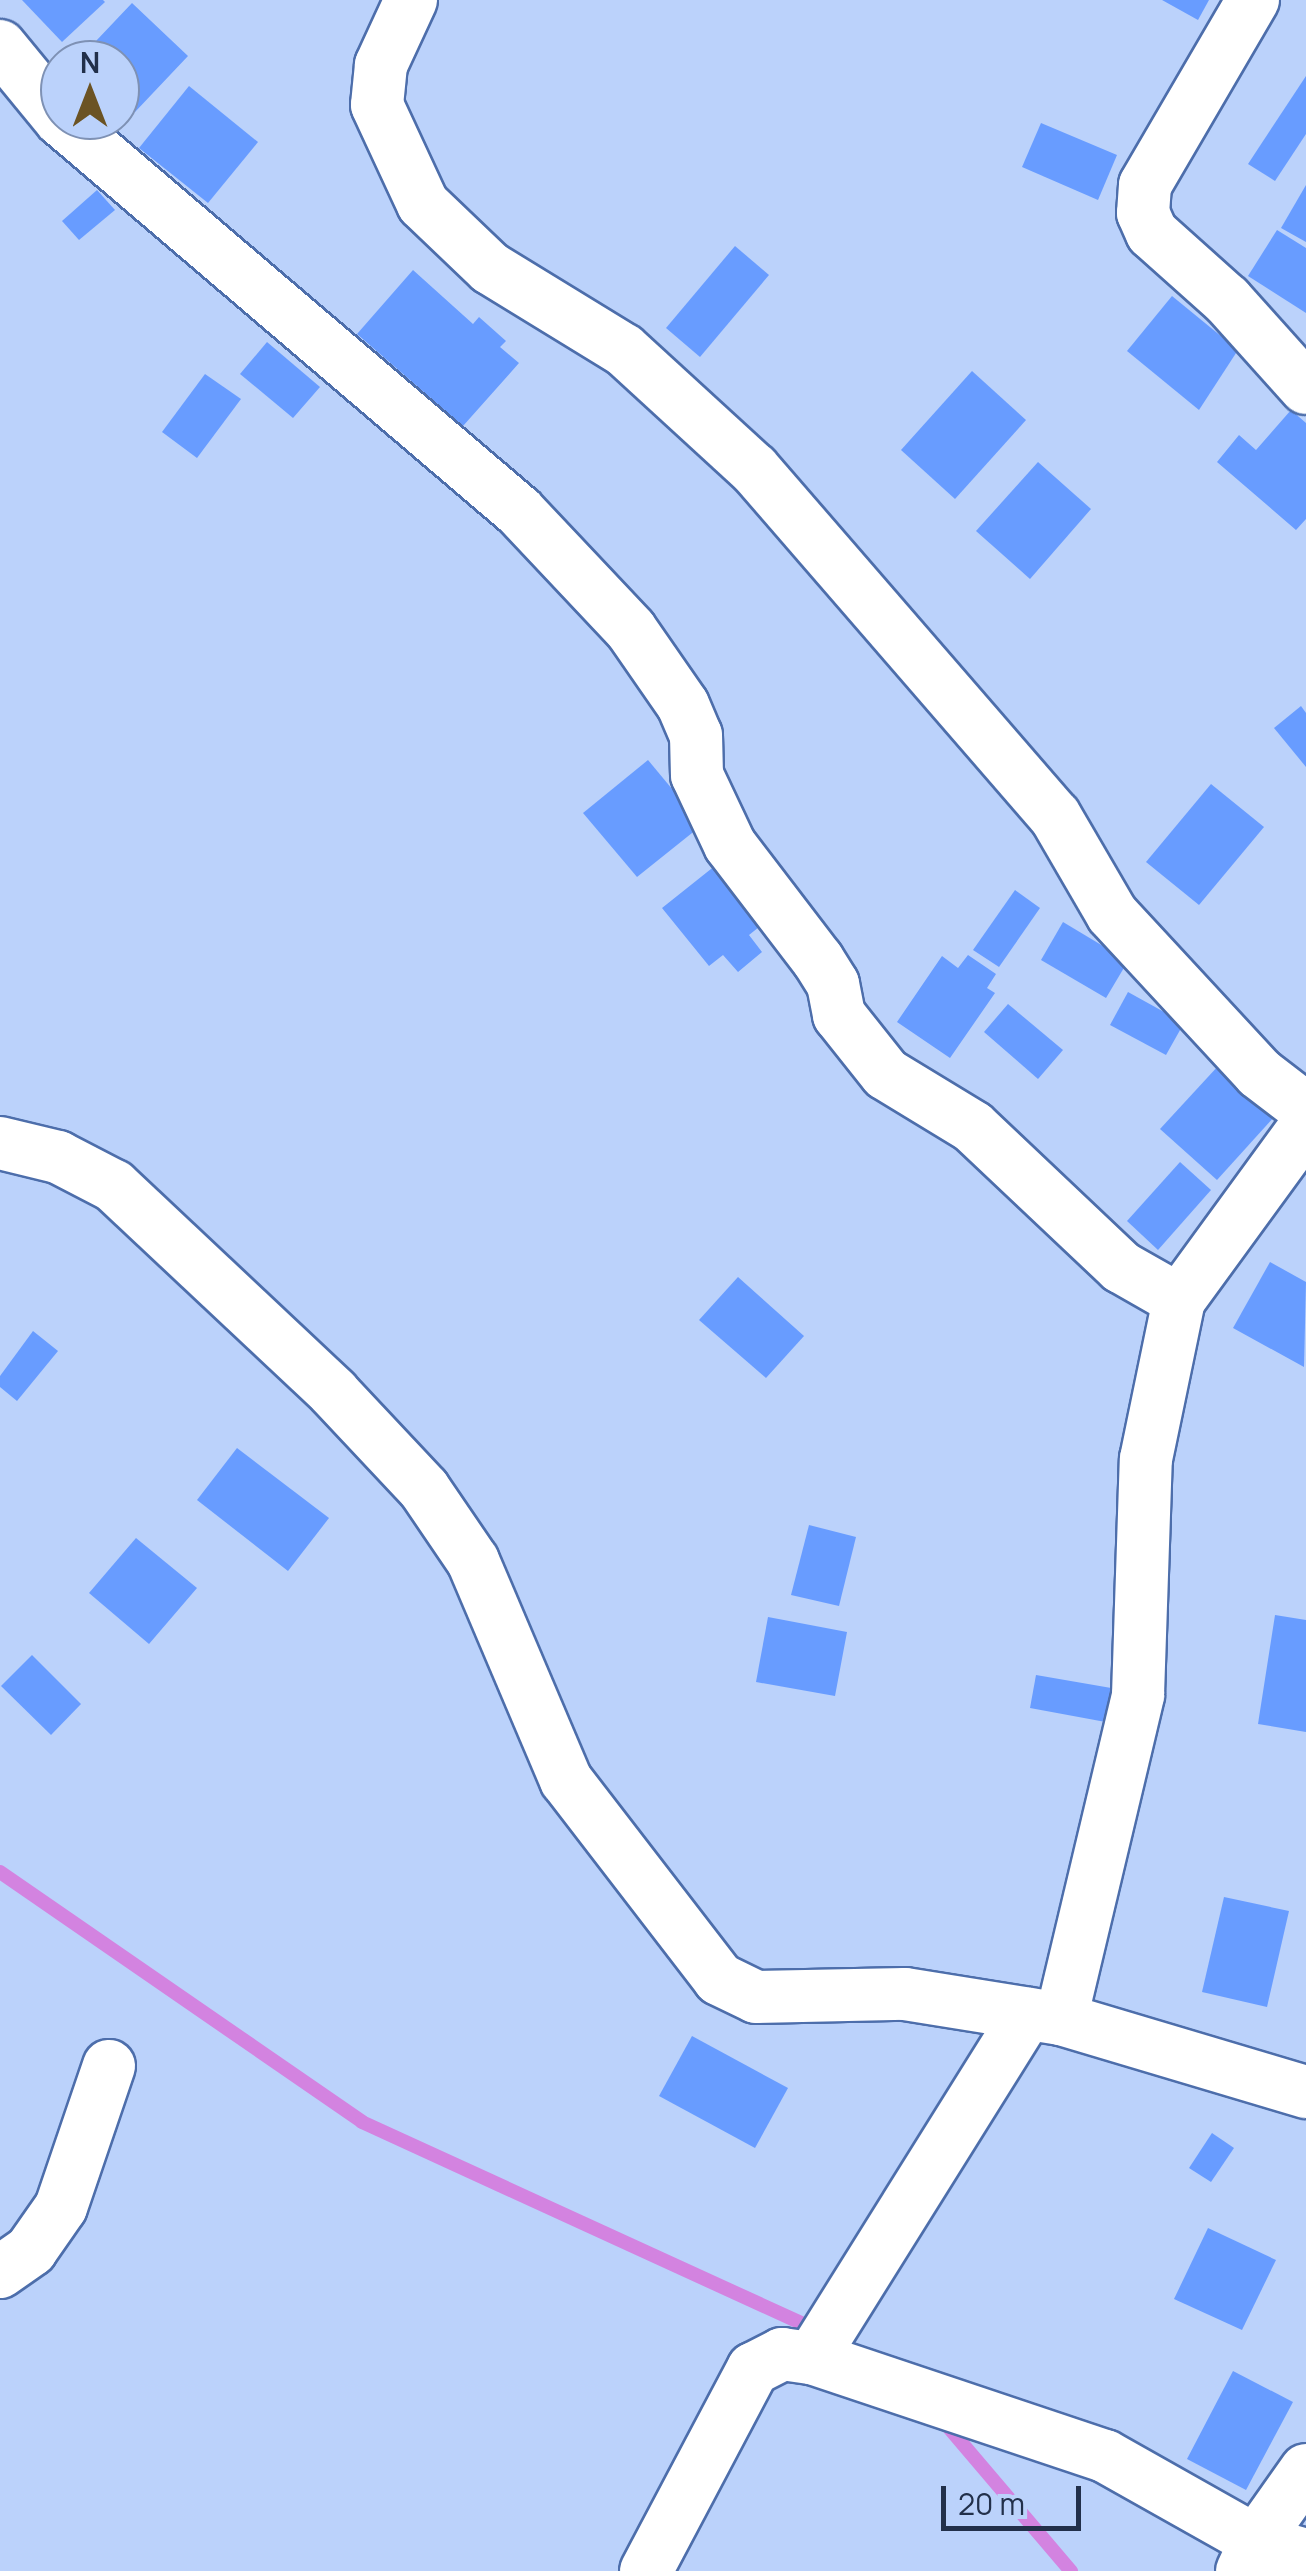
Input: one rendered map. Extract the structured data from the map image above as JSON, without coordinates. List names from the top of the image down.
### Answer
{
  "scale_bar": "20 m",
  "north": "top"
}
